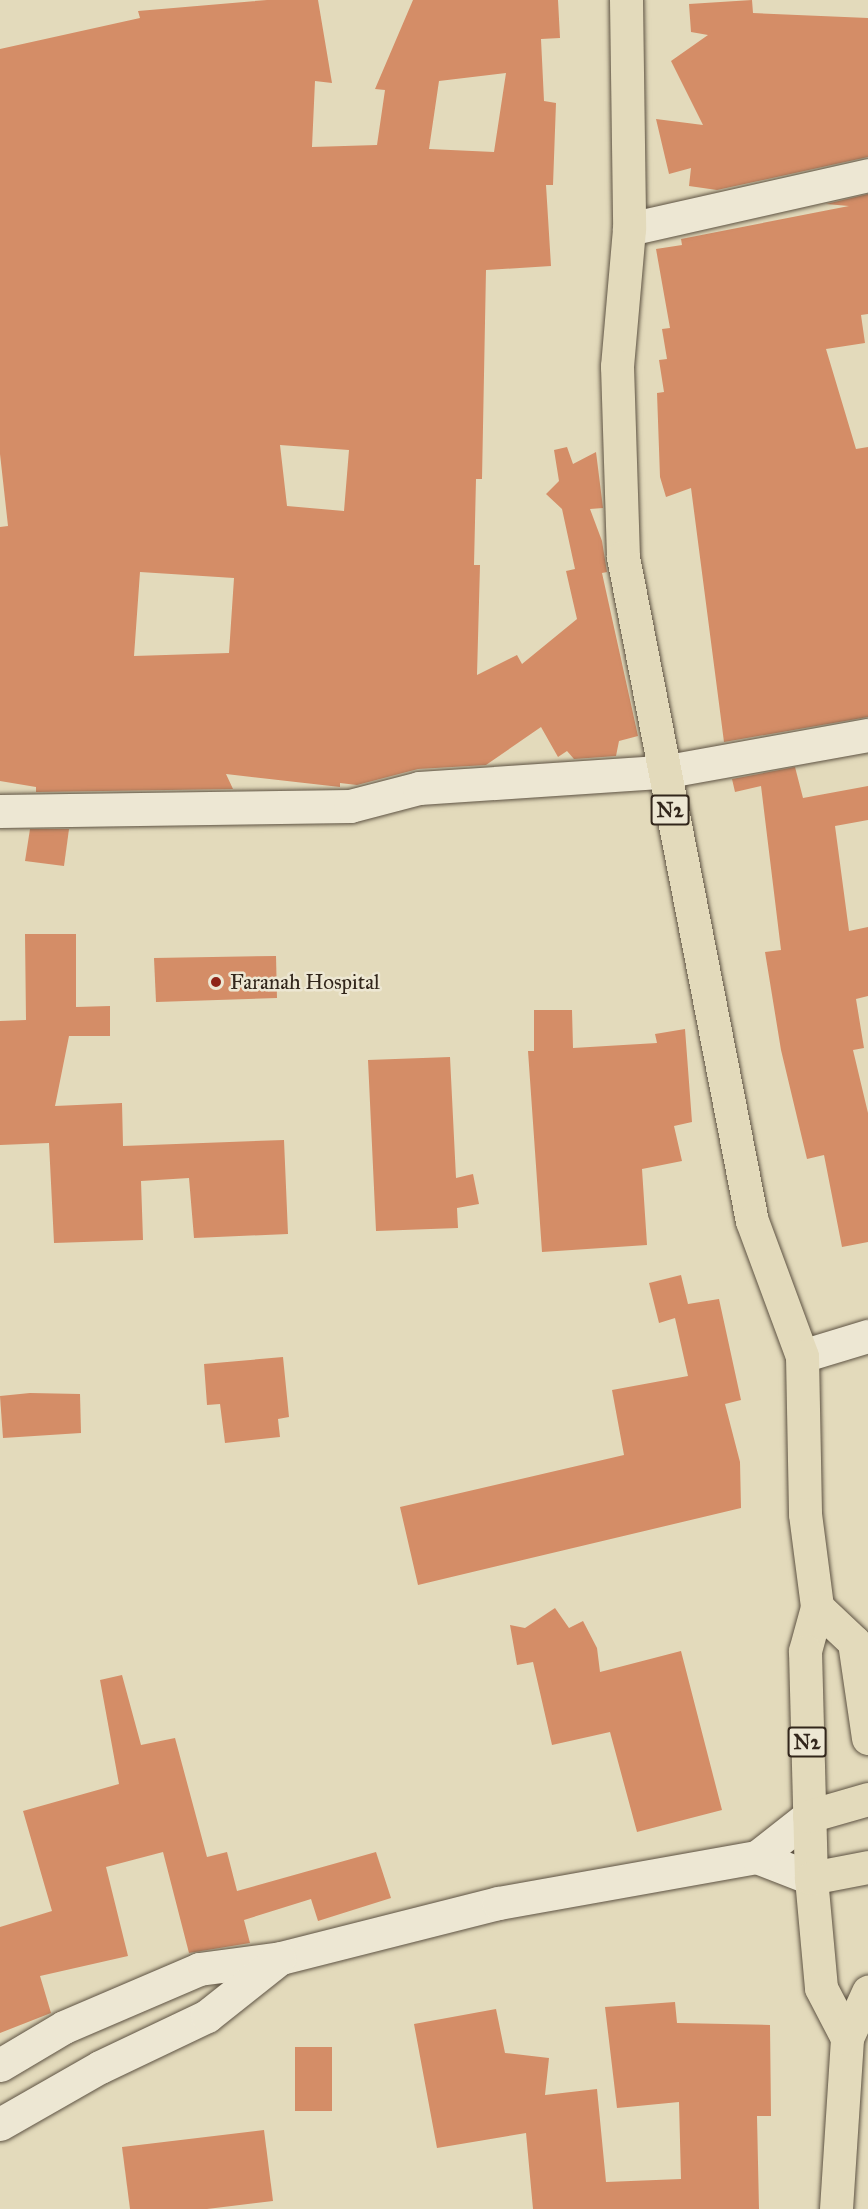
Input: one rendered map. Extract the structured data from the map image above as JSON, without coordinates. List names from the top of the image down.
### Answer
{
  "streets": {
    "main road": ["N2"]
  },
  "places": ["Faranah Hospital"]
}
